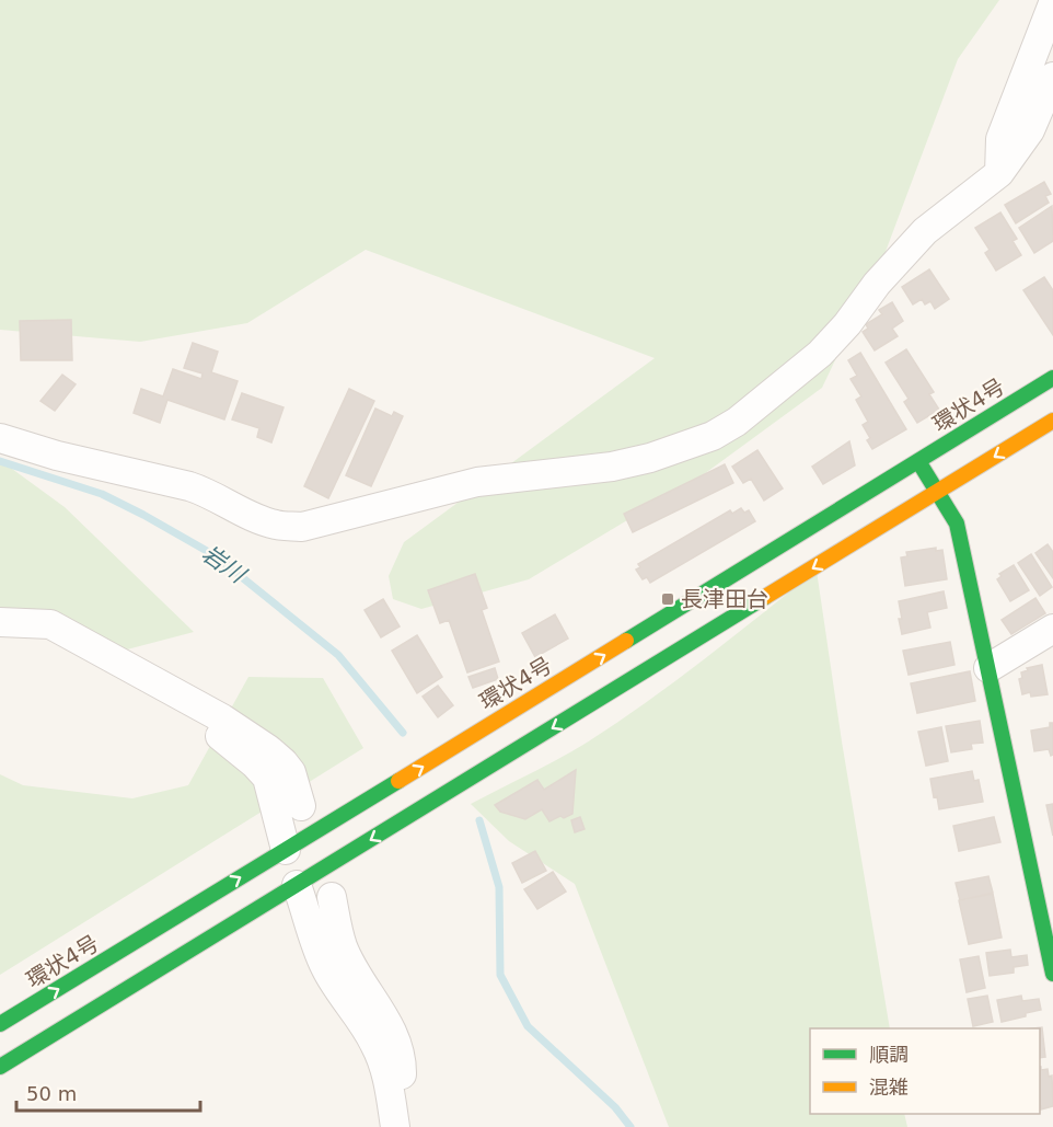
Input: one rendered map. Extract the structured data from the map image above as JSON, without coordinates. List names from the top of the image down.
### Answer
{
  "streets": {
    "main road": ["環状4号"]
  },
  "water": ["岩川"],
  "places": {
    "transit": ["長津田台"]
  },
  "legend": ["順調", "混雑"],
  "scale_bar": "50 m"
}
